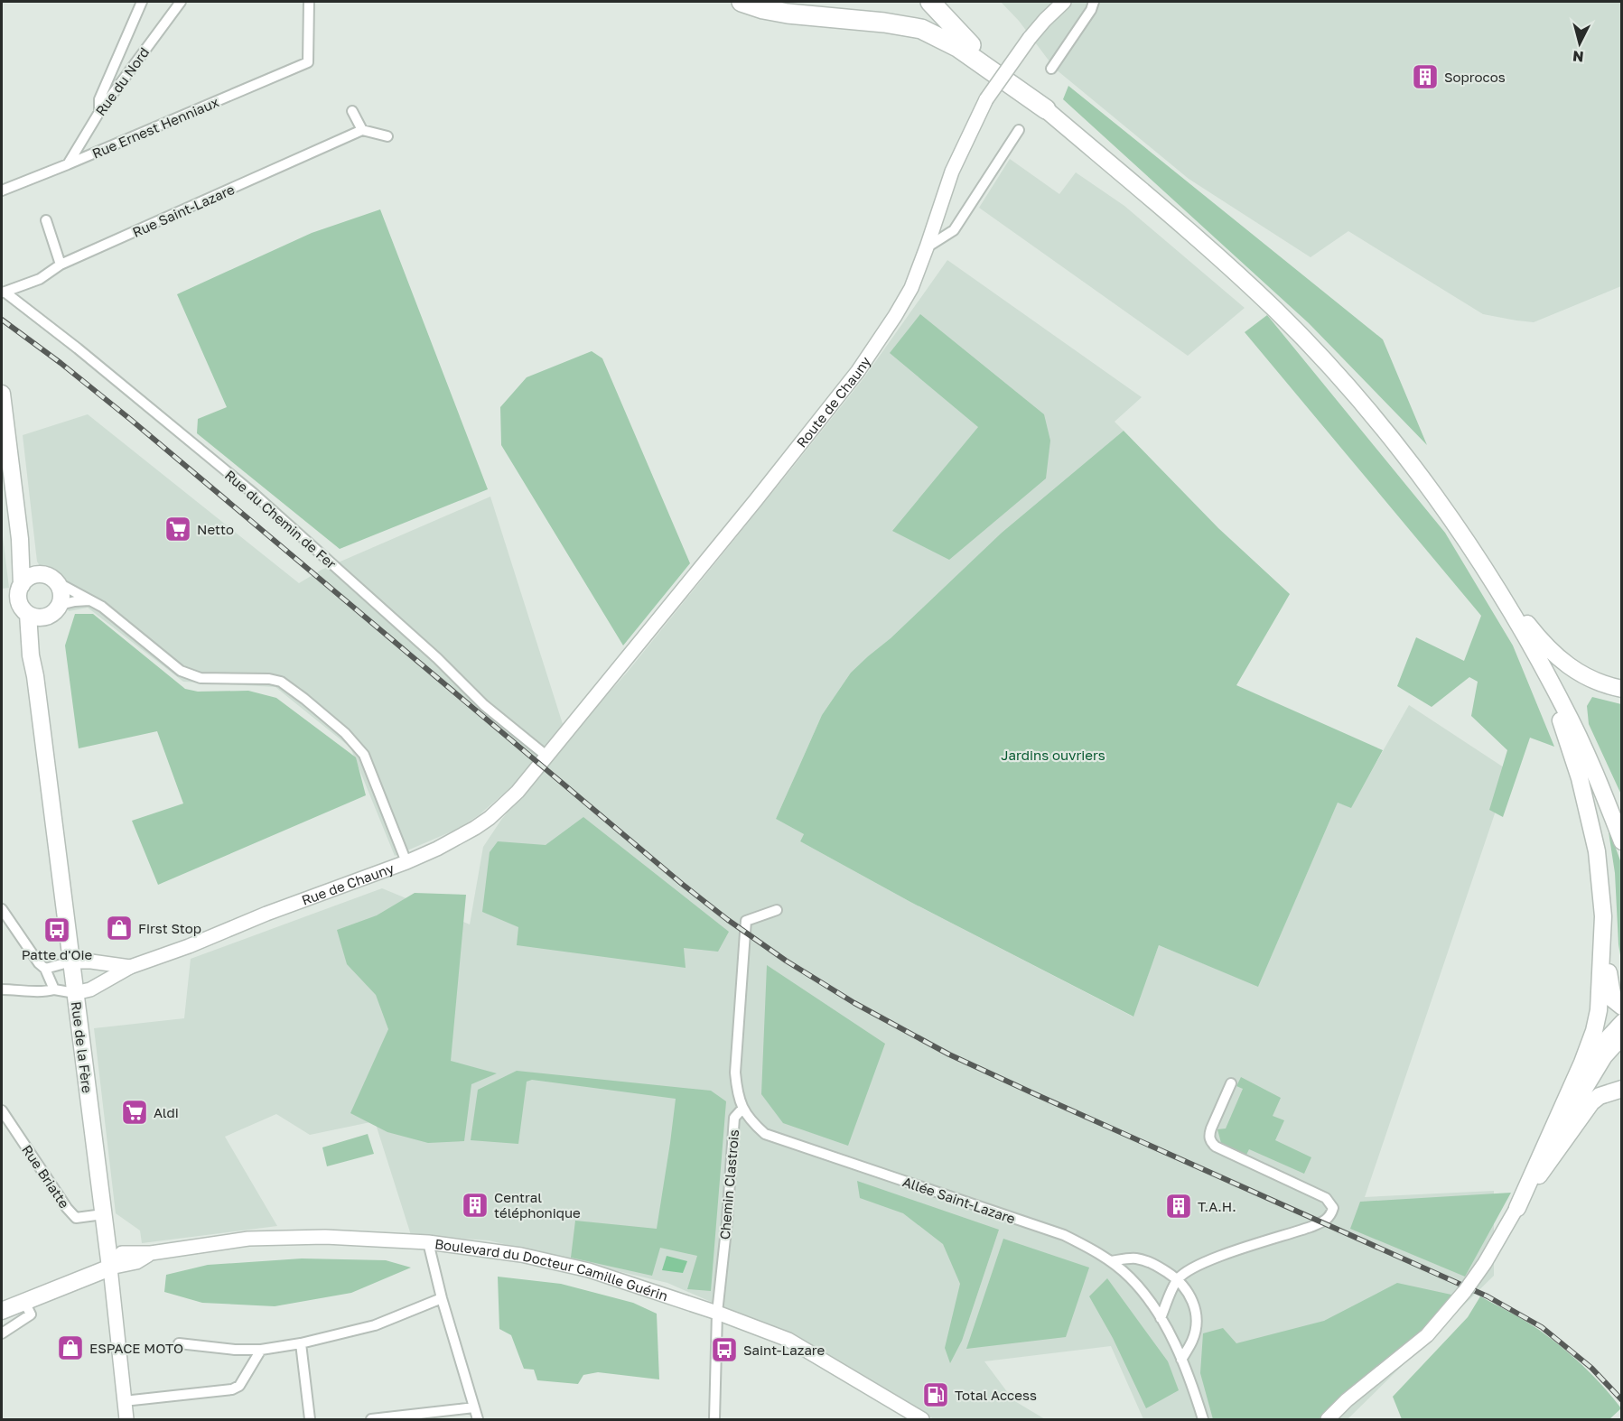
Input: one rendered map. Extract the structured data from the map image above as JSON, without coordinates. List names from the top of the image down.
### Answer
{
  "streets": {
    "main road": ["Rue de la Fère"],
    "street": [
      "Rue du Nord",
      "Rue Ernest Henniaux",
      "Rue Saint-Lazare",
      "Route de Chauny",
      "Rue du Chemin de Fer",
      "Rue de Chauny",
      "Rue Briatte",
      "Chemin Clastrois",
      "Allée Saint-Lazare",
      "Boulevard du Docteur Camille Guérin"
    ]
  },
  "crossings": [
    ["Rue du Nord", "Rue Ernest Henniaux"],
    ["Rue Saint-Lazare", "Rue du Chemin de Fer"],
    ["Route de Chauny", "Rue du Chemin de Fer"],
    ["Route de Chauny", "Rue de Chauny"],
    ["Rue du Chemin de Fer", "Rue de Chauny"],
    ["Rue de Chauny", "Rue de la Fère"],
    ["Rue de la Fère", "Rue Briatte"],
    ["Rue de la Fère", "Boulevard du Docteur Camille Guérin"],
    ["Chemin Clastrois", "Allée Saint-Lazare"],
    ["Chemin Clastrois", "Boulevard du Docteur Camille Guérin"]
  ],
  "parks": ["Jardins ouvriers"],
  "places": {
    "building": ["Soprocos", "Central téléphonique", "T.A.H."],
    "supermarket": ["Netto", "Aldi"],
    "shop": ["First Stop", "ESPACE MOTO"],
    "bus stop": ["Patte d'Oie", "Saint-Lazare"],
    "fuel station": ["Total Access"]
  },
  "north": "bottom"
}
